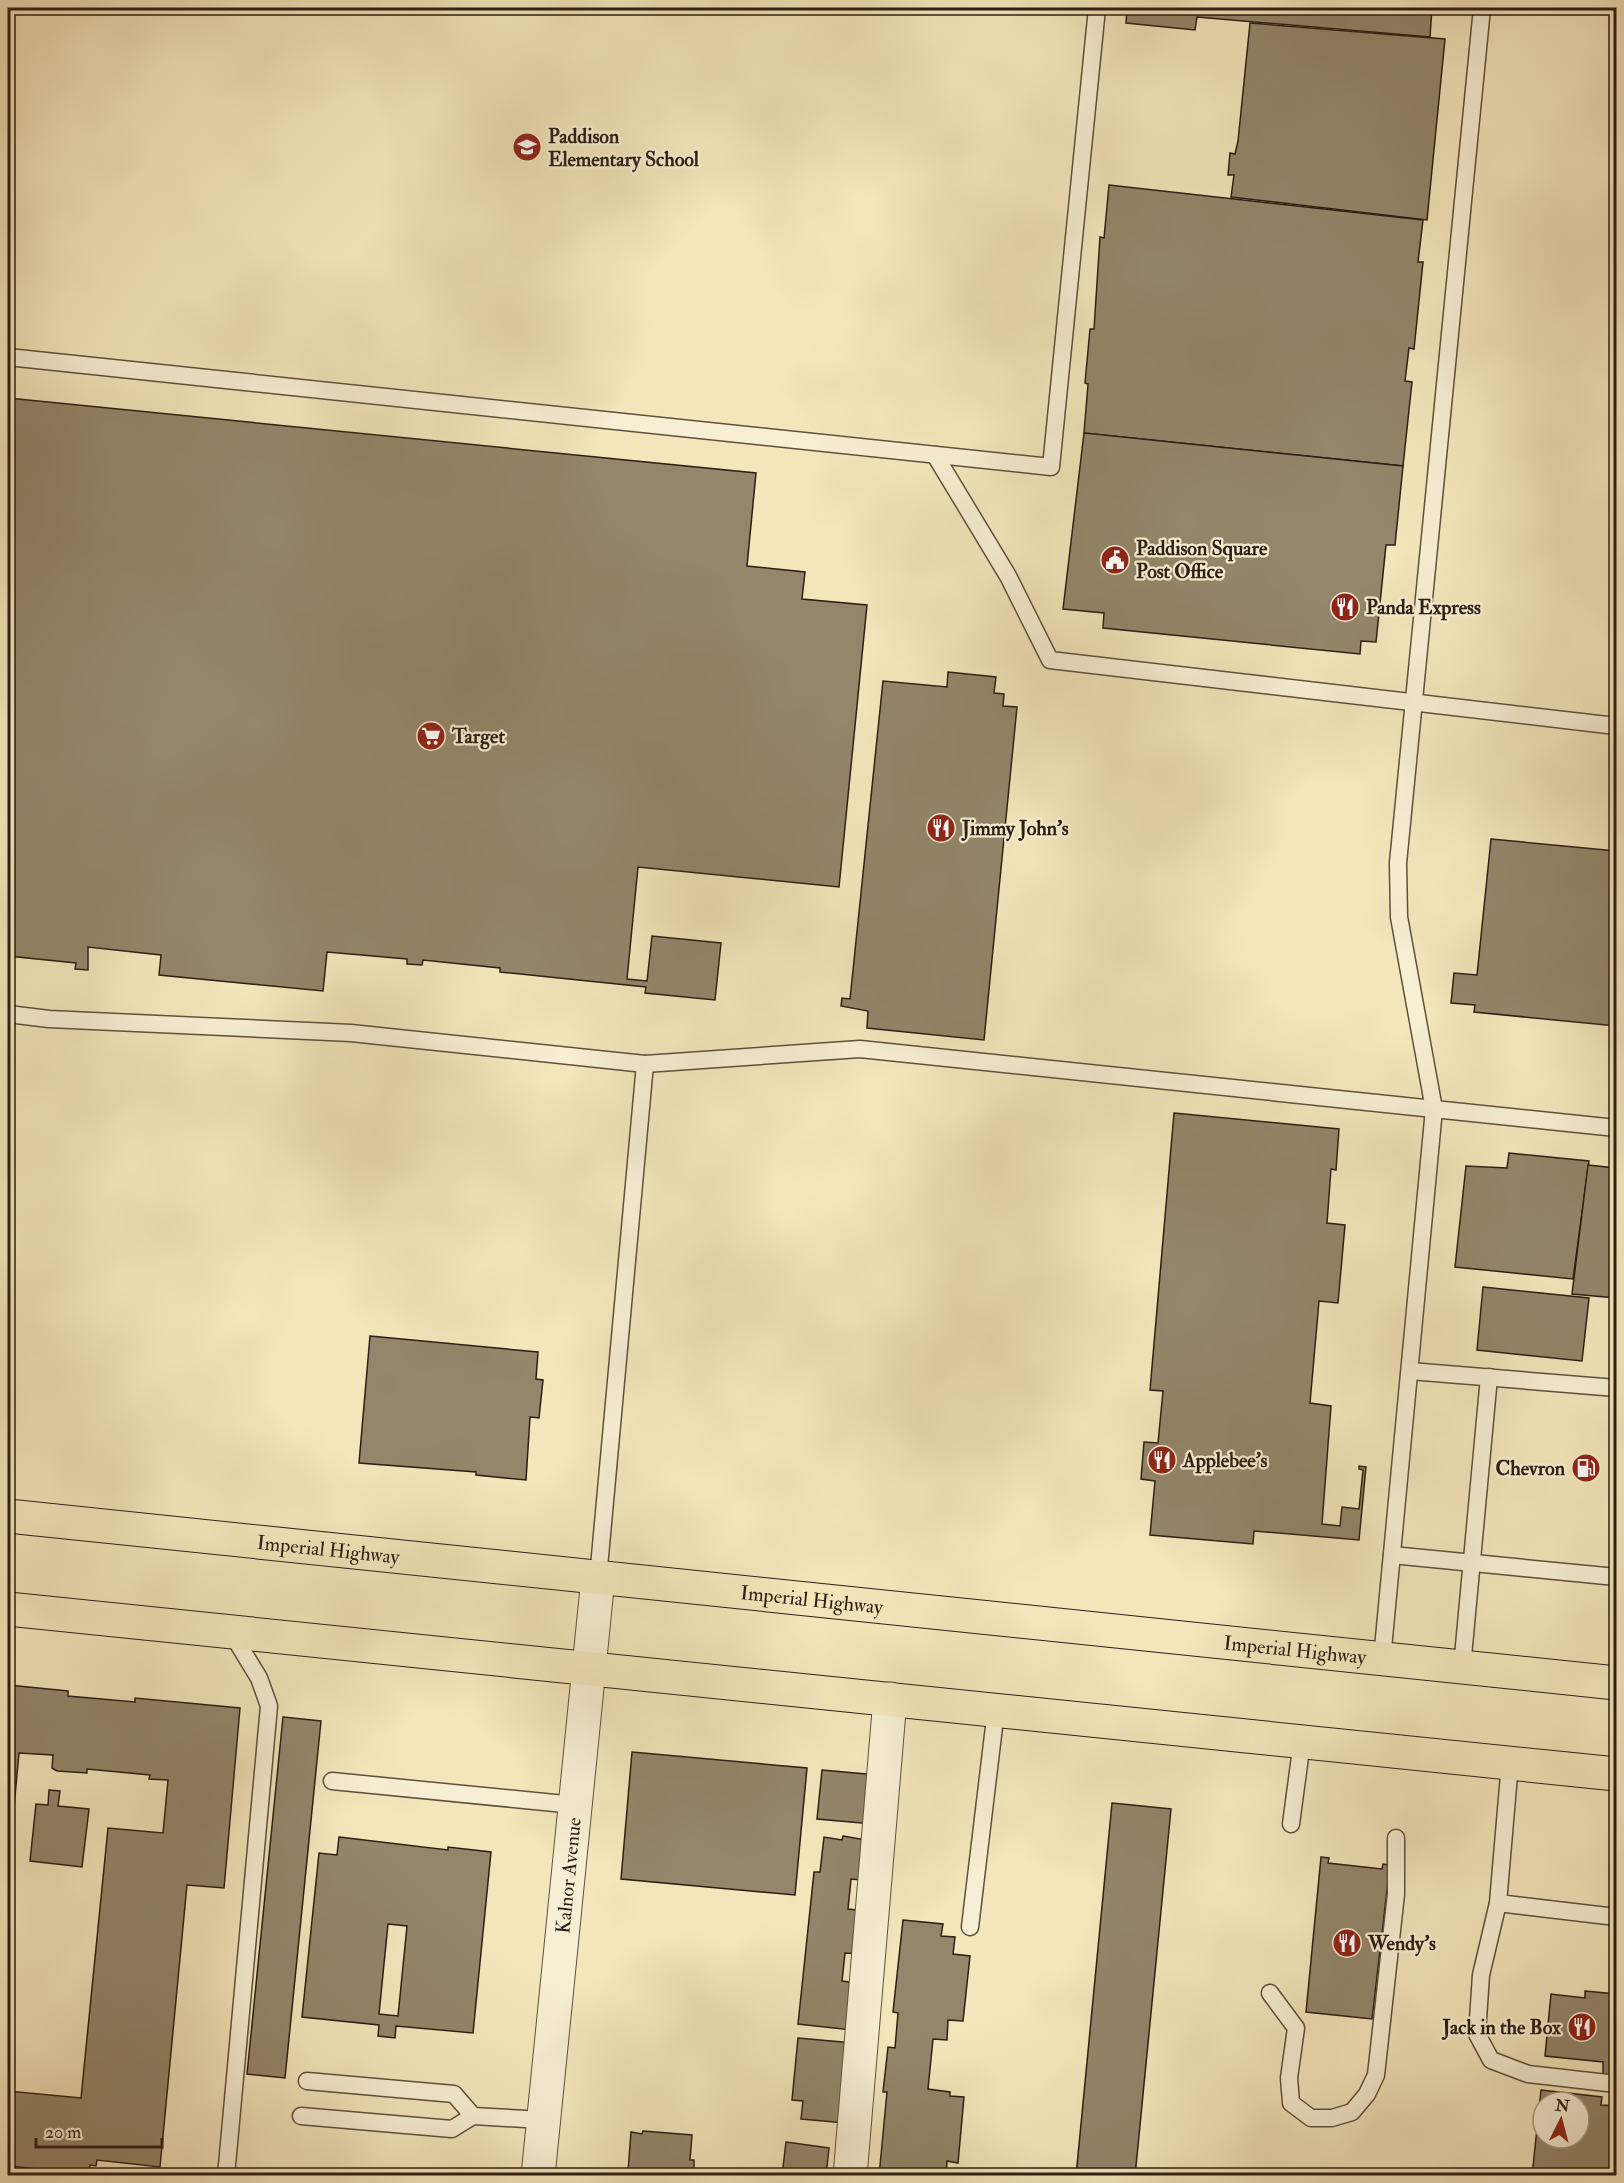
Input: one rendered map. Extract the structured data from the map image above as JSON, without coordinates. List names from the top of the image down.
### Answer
{
  "streets": {
    "main road": ["Imperial Highway"],
    "street": ["Kalnor Avenue"]
  },
  "crossings": [
    ["Imperial Highway", "Kalnor Avenue"]
  ],
  "places": {
    "school or university": ["Paddison Elementary School"],
    "public building": ["Paddison Square Post Office"],
    "restaurant": [
      "Panda Express",
      "Jimmy John's",
      "Applebee's",
      "Wendy's",
      "Jack in the Box"
    ],
    "supermarket": ["Target"],
    "fuel station": ["Chevron"]
  },
  "scale_bar": "20 m",
  "north": "top"
}
